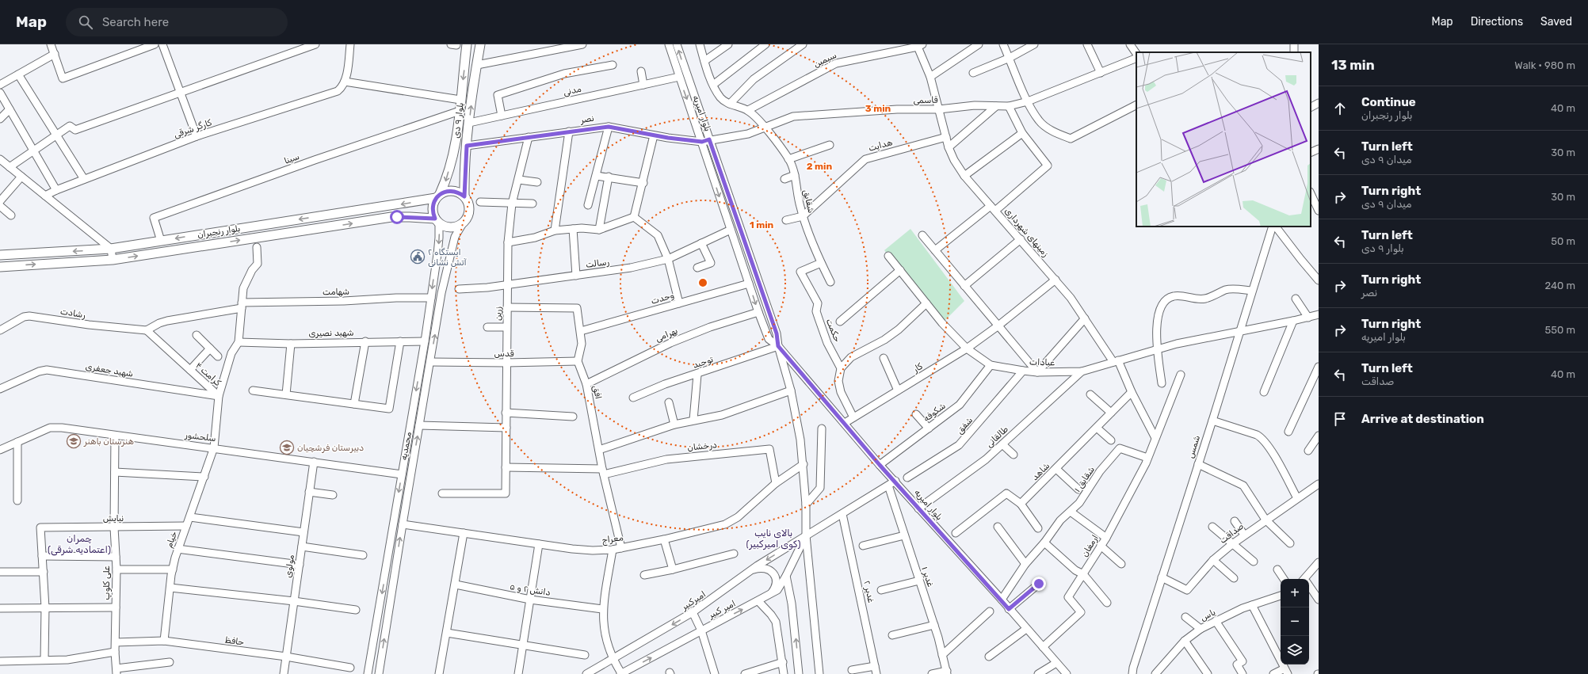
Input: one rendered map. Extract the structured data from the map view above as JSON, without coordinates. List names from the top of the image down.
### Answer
{
  "streets": {
    "main road": ["بلوار ۹ دی", "بلوار رنجبران"],
    "street": [
      "سیمین",
      "مدنی",
      "قاسمی",
      "بلوار امیریه",
      "نصر",
      "کارگر شرقی",
      "هدایت",
      "سینا",
      "شقایق",
      "زمینهای شهرداری",
      "رسالت",
      "شهامت",
      "وحدت",
      "رشادت",
      "زرین",
      "حکمت",
      "شهید نصیری",
      "بهرامی",
      "قدس",
      "توحید",
      "عبادات",
      "کار",
      "شهید جعفری",
      "کرامت ۴",
      "افق",
      "شکوفه",
      "شفق",
      "سلحشور",
      "طالقانی",
      "محمدیه",
      "درخشان",
      "شمس",
      "شاهد",
      "شقایق ۱",
      "نیایش",
      "صداقت",
      "معراج",
      "خیام",
      "ارمغان",
      "مولوی",
      "غدیر ۱",
      "علی کلوپ",
      "دانش ۲ و ۵",
      "غدیر ۲",
      "امیرکبیر",
      "امیر کبیر",
      "یاس",
      "حافظ"
    ]
  },
  "crossings": [
    ["سیمین", "شقایق"],
    ["سیمین", "زمینهای شهرداری"],
    ["مدنی", "بلوار امیریه"],
    ["مدنی", "بلوار ۹ دی"],
    ["قاسمی", "بلوار امیریه"],
    ["قاسمی", "نصر"],
    ["قاسمی", "شقایق"],
    ["قاسمی", "زمینهای شهرداری"],
    ["بلوار امیریه", "نصر"],
    ["بلوار امیریه", "رسالت"],
    ["بلوار امیریه", "وحدت"],
    ["بلوار امیریه", "بهرامی"],
    ["بلوار امیریه", "توحید"],
    ["بلوار امیریه", "کار"],
    ["بلوار امیریه", "شکوفه"],
    ["بلوار امیریه", "طالقانی"],
    ["بلوار امیریه", "شقایق ۱"],
    ["بلوار امیریه", "ارمغان"],
    ["بلوار امیریه", "امیرکبیر"],
    ["نصر", "بلوار ۹ دی"],
    ["نصر", "زرین"],
    ["بلوار ۹ دی", "سینا"],
    ["بلوار ۹ دی", "بلوار رنجبران"],
    ["بلوار ۹ دی", "محمدیه"],
    ["هدایت", "شقایق"],
    ["هدایت", "زمینهای شهرداری"],
    ["سینا", "بلوار رنجبران"],
    ["شقایق", "حکمت"],
    ["بلوار رنجبران", "محمدیه"],
    ["زمینهای شهرداری", "عبادات"],
    ["زمینهای شهرداری", "کار"],
    ["رسالت", "زرین"],
    ["شهامت", "رشادت"],
    ["شهامت", "کرامت ۴"],
    ["شهامت", "محمدیه"],
    ["رشادت", "کرامت ۴"],
    ["زرین", "قدس"],
    ["زرین", "درخشان"],
    ["شهید نصیری", "محمدیه"],
    ["بهرامی", "افق"],
    ["قدس", "افق"],
    ["قدس", "محمدیه"],
    ["عبادات", "کار"],
    ["عبادات", "شکوفه"],
    ["عبادات", "شفق"],
    ["عبادات", "طالقانی"],
    ["عبادات", "شمس"],
    ["شهید جعفری", "کرامت ۴"],
    ["کرامت ۴", "سلحشور"],
    ["کرامت ۴", "خیام"],
    ["افق", "درخشان"],
    ["افق", "معراج"],
    ["سلحشور", "محمدیه"],
    ["سلحشور", "خیام"],
    ["سلحشور", "مولوی"],
    ["سلحشور", "علی کلوپ"],
    ["محمدیه", "معراج"],
    ["درخشان", "معراج"],
    ["شمس", "صداقت"],
    ["شقایق ۱", "ارمغان"],
    ["نیایش", "خیام"],
    ["نیایش", "علی کلوپ"],
    ["خیام", "حافظ"],
    ["مولوی", "حافظ"],
    ["غدیر ۱", "امیرکبیر"],
    ["علی کلوپ", "حافظ"],
    ["غدیر ۲", "امیرکبیر"],
    ["امیرکبیر", "امیر کبیر"]
  ],
  "one_way": ["امیرکبیر"],
  "districts": ["بالای نایب (کوی امیرکبیر)", "چمران (اعتمادیه شرقی)"],
  "places": {
    "public building": ["ایستگاه ۲ آتش نشانی"],
    "school or university": ["هنرستان باهنر", "دبیرستان فرشچیان"]
  },
  "page": {
    "header": "Map",
    "search": "Search here",
    "nav": ["Map", "Directions", "Saved"],
    "heading": ["13 min", "Walk · 980 m"],
    "list": [
      ["Continue", "بلوار رنجبران", "40 m"],
      ["Turn left", "میدان ۹ دی", "30 m"],
      ["Turn right", "میدان ۹ دی", "30 m"],
      ["Turn left", "بلوار ۹ دی", "50 m"],
      ["Turn right", "نصر", "240 m"],
      ["Turn right", "بلوار امیریه", "550 m"],
      ["Turn left", "صداقت", "40 m"],
      "Arrive at destination"
    ],
    "map_buttons": ["+", "−"]
  },
  "rings": ["3 min", "2 min", "1 min"]
}
